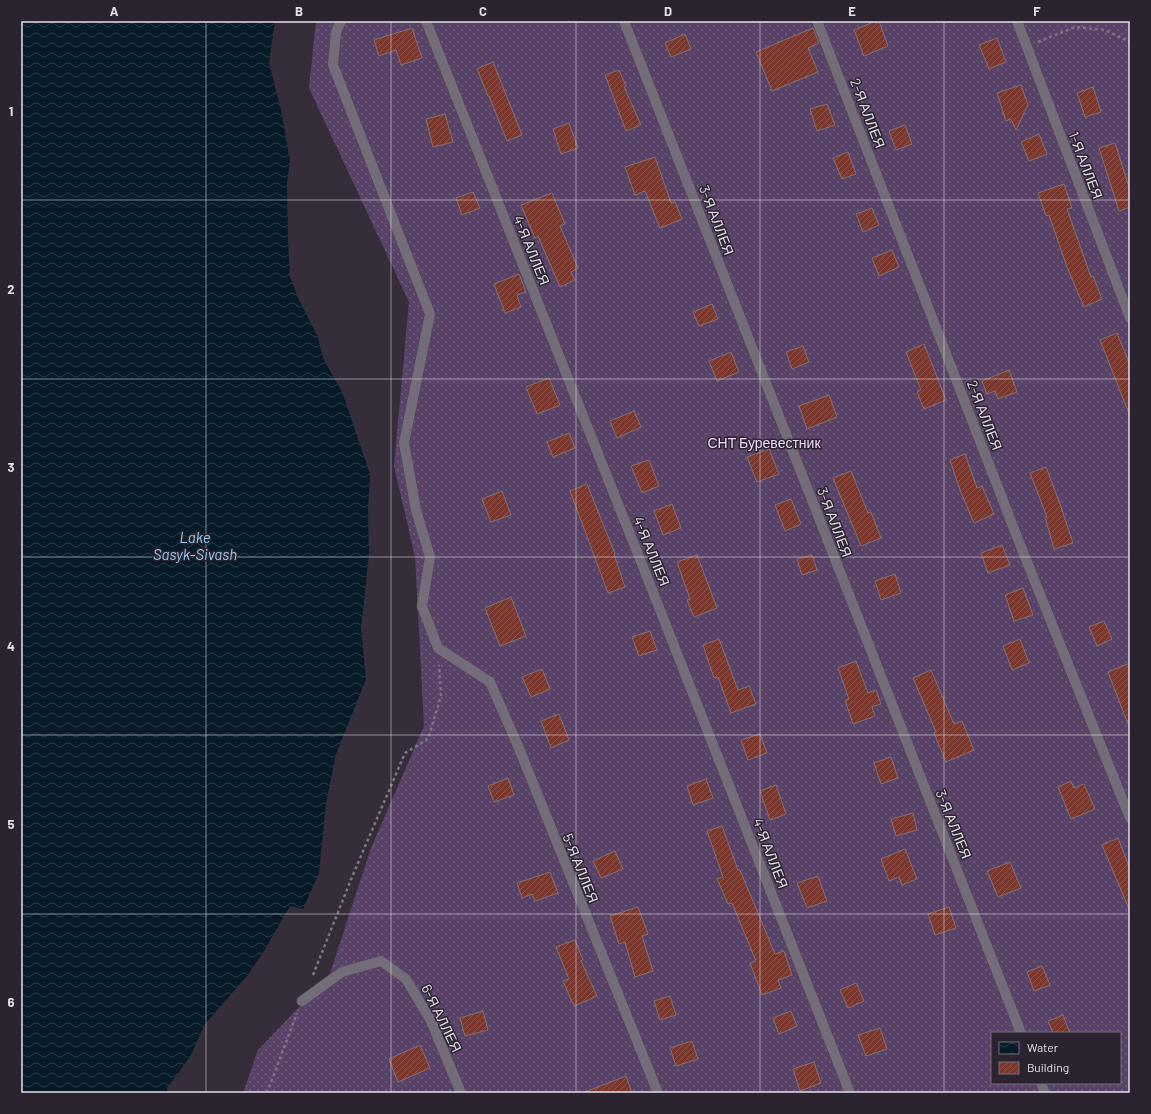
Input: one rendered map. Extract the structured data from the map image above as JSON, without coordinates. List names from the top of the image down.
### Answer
{
  "streets": {
    "lane": [
      "2-Я АЛЛЕЯ",
      "1-Я АЛЛЕЯ",
      "3-Я АЛЛЕЯ",
      "4-Я АЛЛЕЯ",
      "5-Я АЛЛЕЯ",
      "6-Я АЛЛЕЯ"
    ]
  },
  "water": ["Lake Sasyk-Sivash"],
  "parks": ["СНТ Буревестник"],
  "legend": ["Water", "Building"],
  "grid": {
    "columns": [
      "A",
      "B",
      "C",
      "D",
      "E",
      "F"
    ],
    "rows": [
      "1",
      "2",
      "3",
      "4",
      "5",
      "6"
    ]
  }
}
